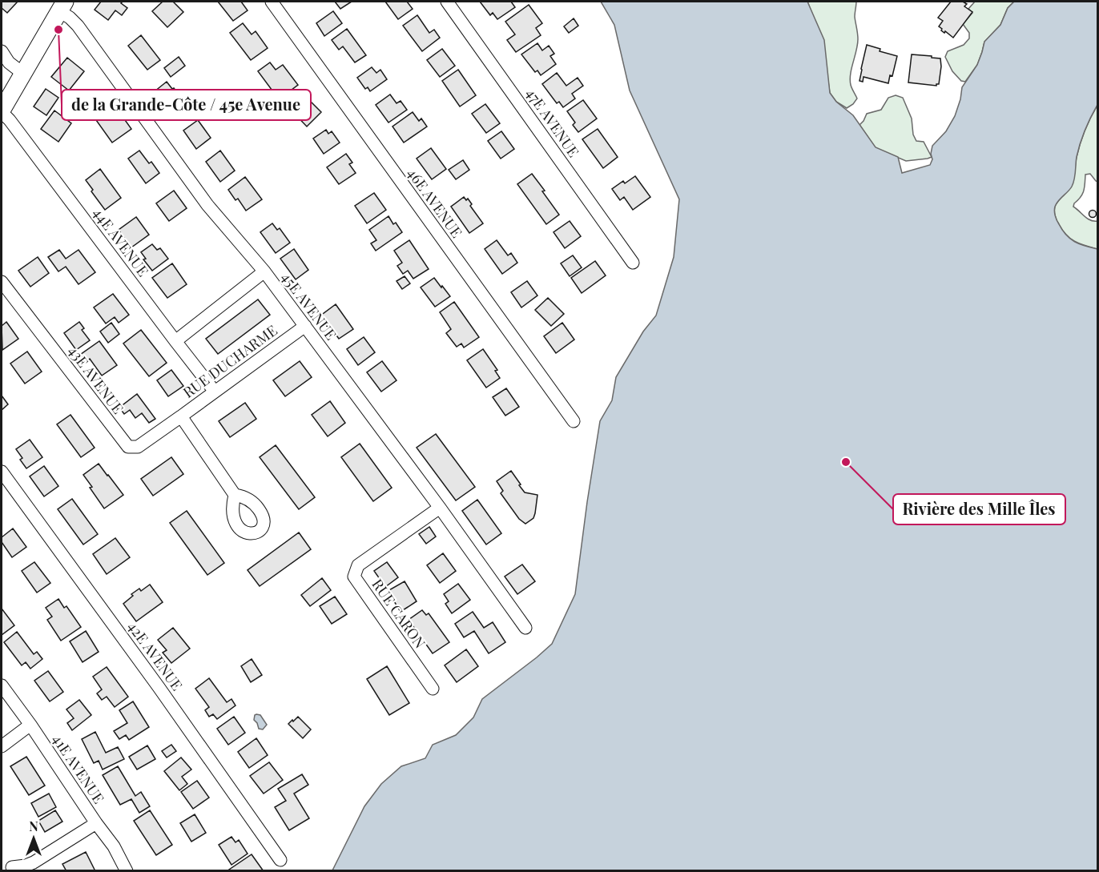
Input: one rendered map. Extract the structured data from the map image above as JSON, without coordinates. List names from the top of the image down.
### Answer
{
  "streets": {
    "street": [
      "47E AVENUE",
      "46E AVENUE",
      "44E AVENUE",
      "45E AVENUE",
      "RUE DUCHARME",
      "43E AVENUE",
      "RUE CARON",
      "42E AVENUE",
      "41E AVENUE"
    ]
  },
  "crossings": [
    ["44E AVENUE", "RUE DUCHARME"],
    ["45E AVENUE", "RUE DUCHARME"],
    ["45E AVENUE", "RUE CARON"],
    ["RUE DUCHARME", "43E AVENUE"]
  ],
  "places": ["de la Grande-Côte / 45e Avenue", "Rivière des Mille Îles"],
  "north": "top"
}
